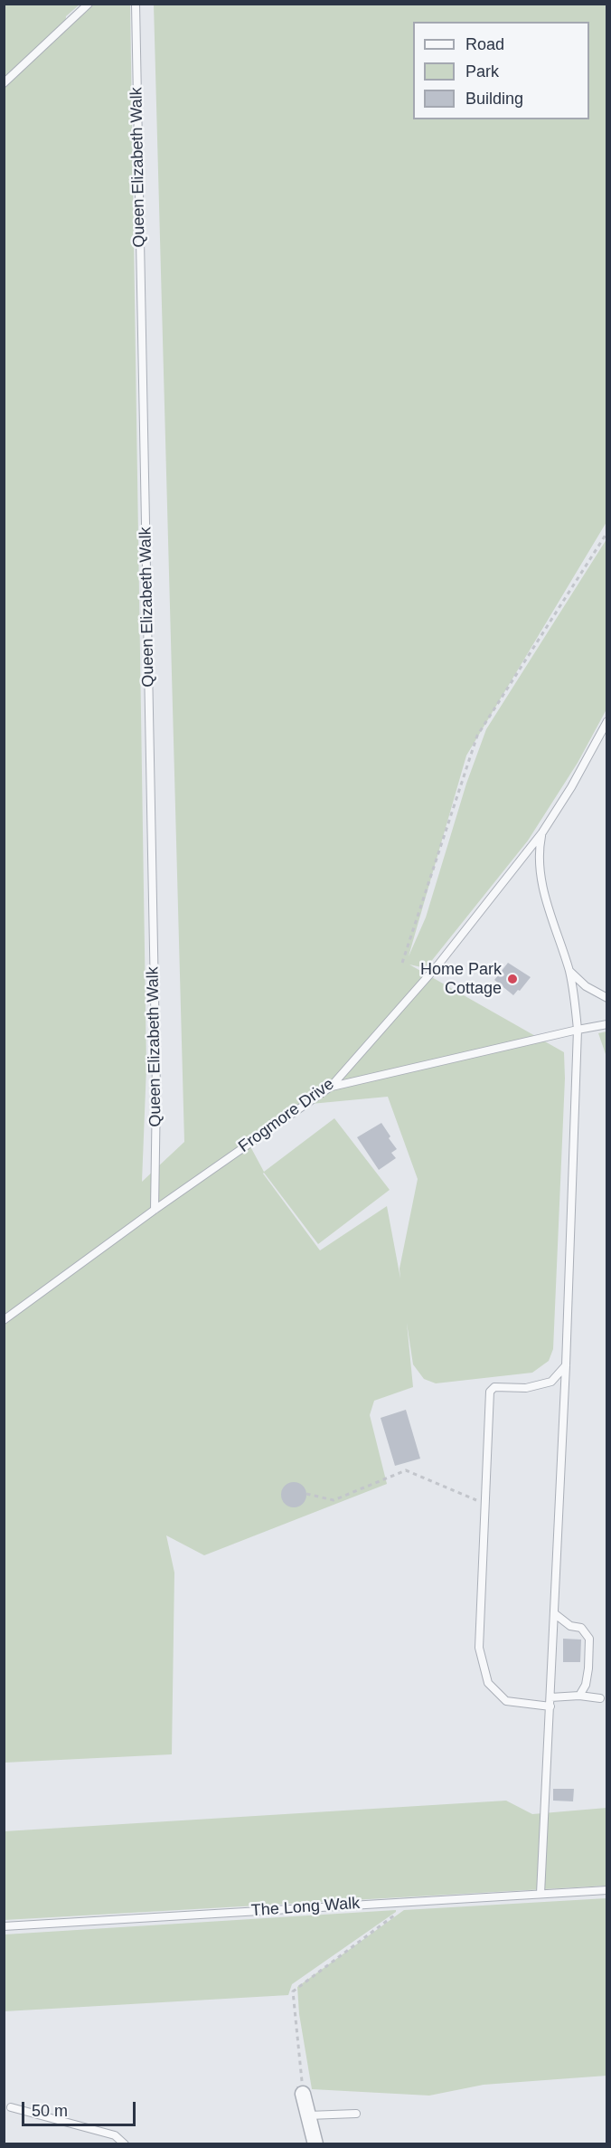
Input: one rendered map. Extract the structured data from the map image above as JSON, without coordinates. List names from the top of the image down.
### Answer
{
  "streets": {
    "lane": ["Queen Elizabeth Walk", "Frogmore Drive", "The Long Walk"]
  },
  "crossings": [
    ["Queen Elizabeth Walk", "Frogmore Drive"]
  ],
  "places": ["Home Park Cottage"],
  "legend": ["Road", "Park", "Building"],
  "scale_bar": "50 m"
}
